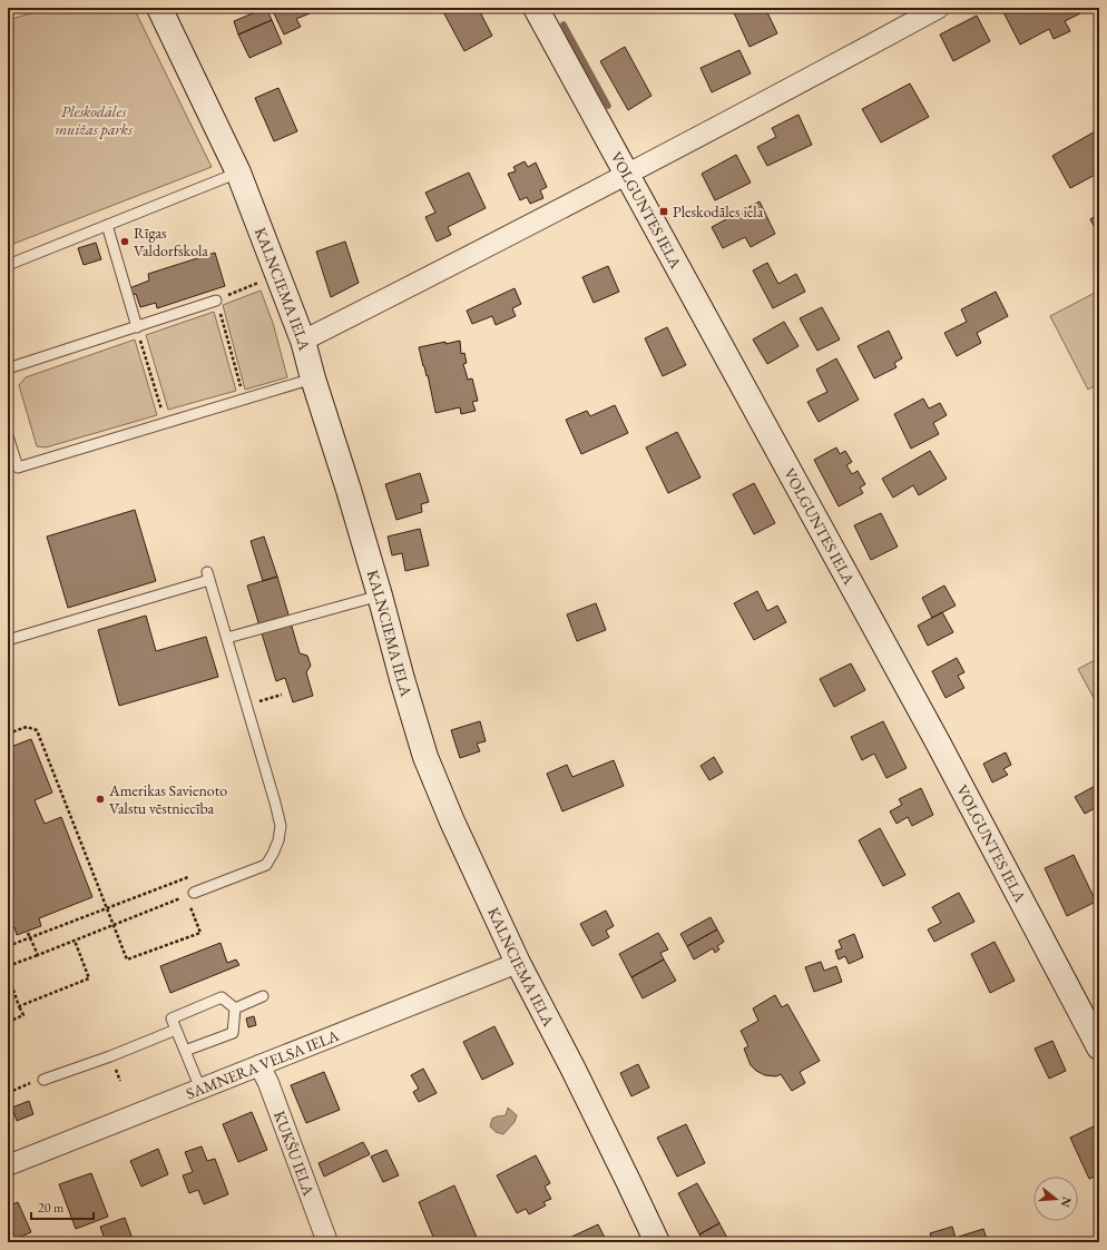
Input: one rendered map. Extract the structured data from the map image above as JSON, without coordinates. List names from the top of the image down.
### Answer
{
  "streets": {
    "street": [
      "VOLGUNTES IELA",
      "KALNCIEMA IELA",
      "SAMNERA VELSA IELA",
      "KUKŠU IELA"
    ]
  },
  "crossings": [
    ["KALNCIEMA IELA", "SAMNERA VELSA IELA"],
    ["SAMNERA VELSA IELA", "KUKŠU IELA"]
  ],
  "parks": ["Pleskodāles muižas parks"],
  "places": {
    "transit": ["Pleskodāles iela"],
    "other": ["Rīgas Valdorfskola", "Amerikas Savienoto Valstu vēstniecība"]
  },
  "scale_bar": "20 m",
  "north": "right"
}
